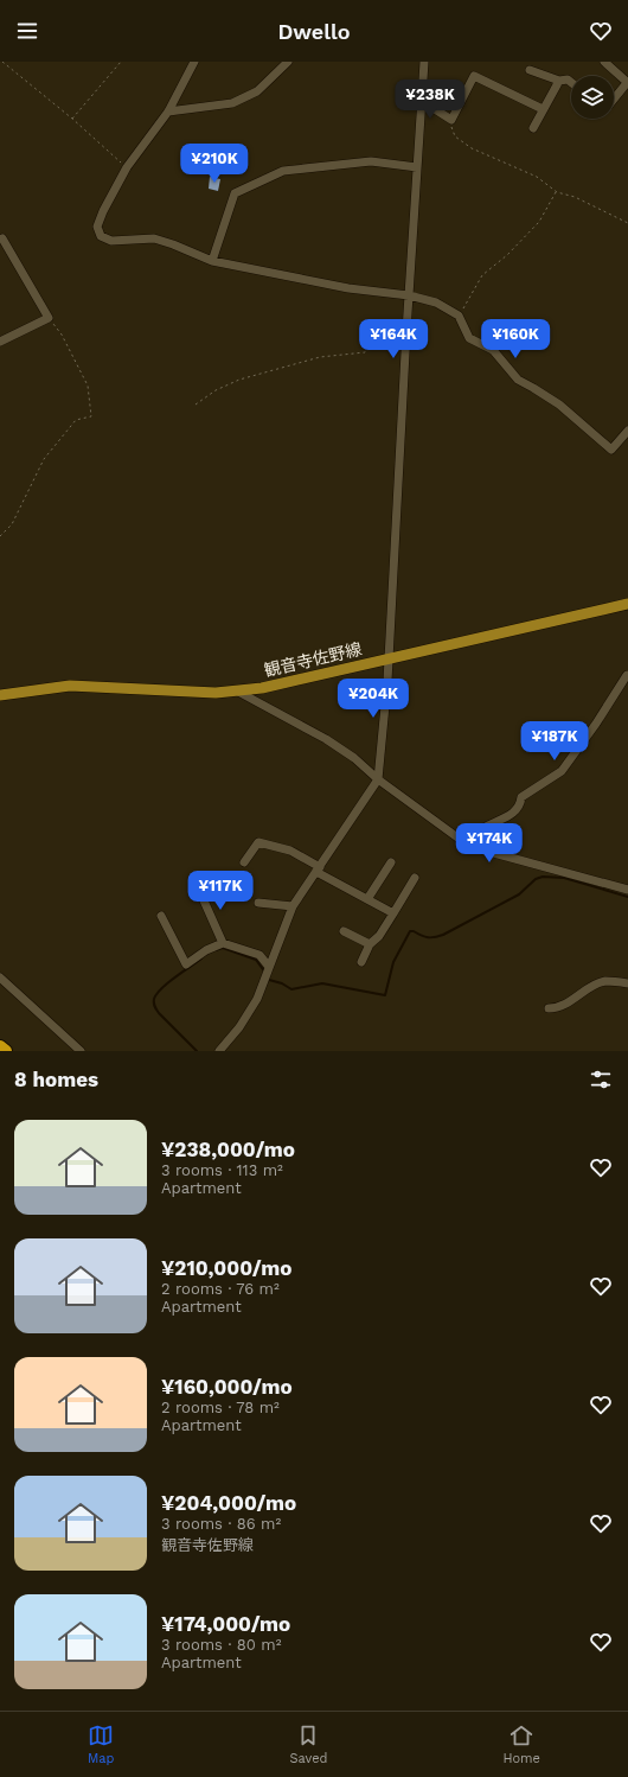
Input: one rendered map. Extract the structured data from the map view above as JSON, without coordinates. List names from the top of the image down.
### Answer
{
  "streets": {
    "main road": ["観音寺佐野線"]
  },
  "page": {
    "header": "Dwello",
    "price": [
      "¥238K",
      "¥210K",
      "¥164K",
      "¥160K",
      "¥204K",
      "¥187K",
      "¥174K",
      "¥117K"
    ],
    "heading": "8 homes",
    "list": [
      {
        "name": "¥238,000/mo",
        "note": "3 rooms · 113 m² · Apartment"
      },
      {
        "name": "¥210,000/mo",
        "note": "2 rooms · 76 m² · Apartment"
      },
      {
        "name": "¥160,000/mo",
        "note": "2 rooms · 78 m² · Apartment"
      },
      {
        "name": "¥204,000/mo",
        "note": "3 rooms · 86 m² · 観音寺佐野線"
      },
      {
        "name": "¥174,000/mo",
        "note": "3 rooms · 80 m² · Apartment"
      }
    ],
    "tabs": ["Map", "Saved", "Home"]
  }
}
